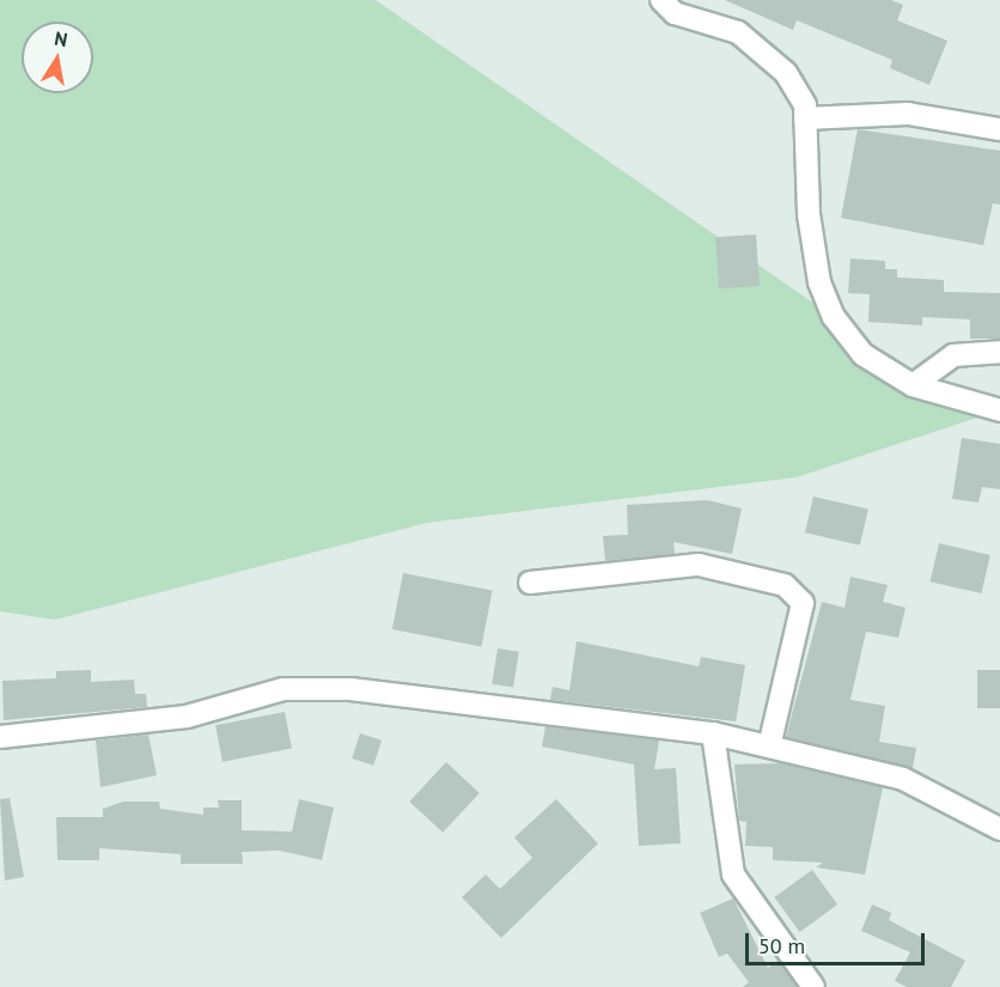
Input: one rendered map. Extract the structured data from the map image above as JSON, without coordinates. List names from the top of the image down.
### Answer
{
  "scale_bar": "50 m",
  "north": "top"
}
